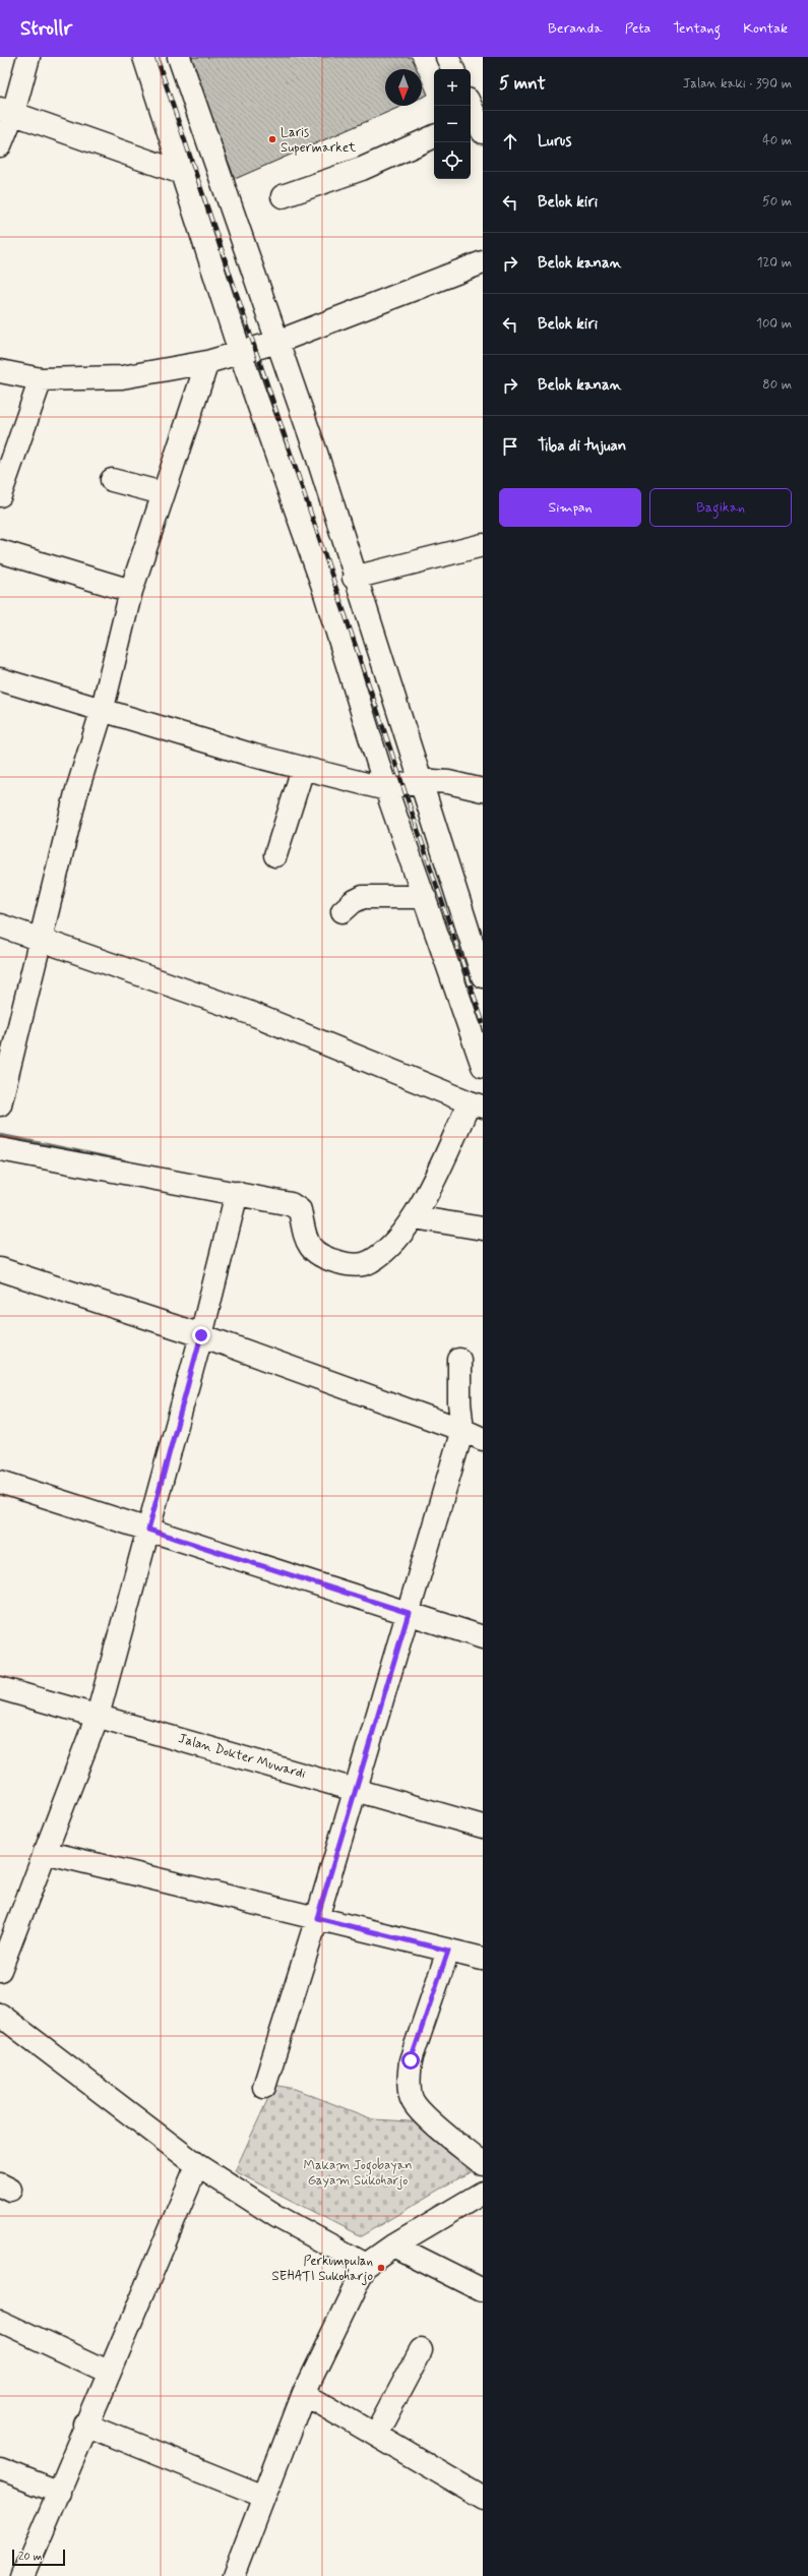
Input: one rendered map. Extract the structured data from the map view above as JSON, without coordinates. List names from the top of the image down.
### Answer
{
  "streets": {
    "street": ["Jalan Dokter Muwardi"]
  },
  "parks": ["Makam Jogobayan Gayam Sukoharjo"],
  "places": ["Laris Supermarket", "Perkumpulan SEHATI Sukoharjo"],
  "scale_bar": "20 m",
  "north": "bottom",
  "page": {
    "header": "Strollr",
    "nav": [
      "Beranda",
      "Peta",
      "Tentang",
      "Kontak"
    ],
    "heading": ["5 mnt", "Jalan kaki · 390 m"],
    "map_buttons": ["+", "−"],
    "list": [
      ["Lurus", "40 m"],
      ["Belok kiri", "50 m"],
      ["Belok kanan", "120 m"],
      ["Belok kiri", "100 m"],
      ["Belok kanan", "80 m"],
      "Tiba di tujuan"
    ],
    "buttons": ["Simpan", "Bagikan"],
    "scale": "20 m"
  }
}
